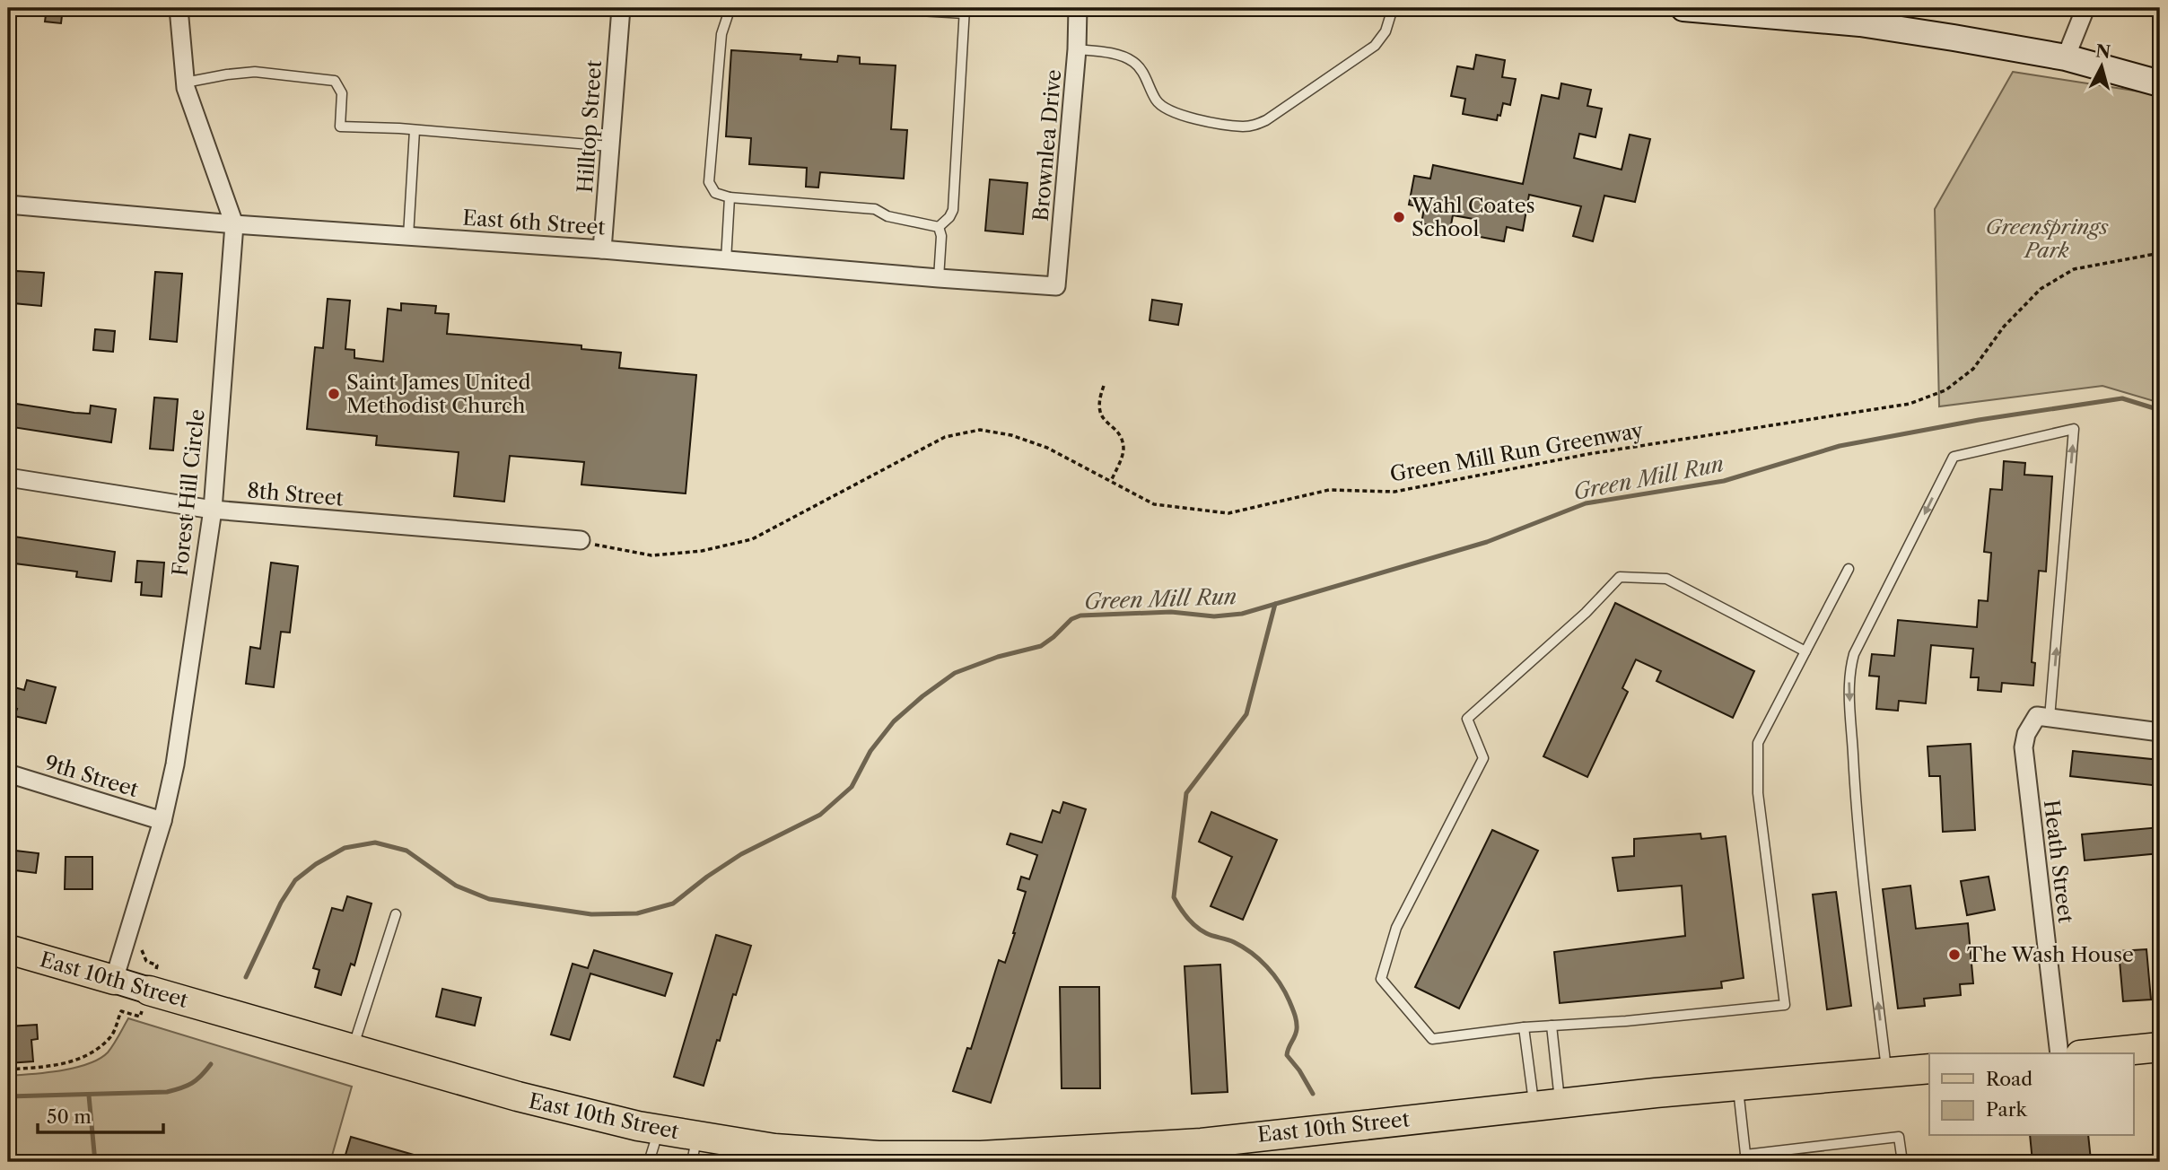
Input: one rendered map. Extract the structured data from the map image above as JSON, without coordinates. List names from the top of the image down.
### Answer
{
  "streets": {
    "main road": ["East 10th Street"],
    "street": [
      "Hilltop Street",
      "Brownlea Drive",
      "East 6th Street",
      "Forest Hill Circle",
      "8th Street",
      "9th Street",
      "Heath Street"
    ],
    "path": ["Green Mill Run Greenway"]
  },
  "crossings": [
    ["Hilltop Street", "East 6th Street"],
    ["Brownlea Drive", "East 6th Street"],
    ["East 6th Street", "Forest Hill Circle"],
    ["Forest Hill Circle", "8th Street"],
    ["Forest Hill Circle", "9th Street"],
    ["Forest Hill Circle", "East 10th Street"]
  ],
  "water": ["Green Mill Run"],
  "parks": ["Greensprings Park"],
  "places": ["Wahl Coates School", "Saint James United Methodist Church", "The Wash House"],
  "legend": ["Road", "Park"],
  "scale_bar": "50 m",
  "north": "top"
}
